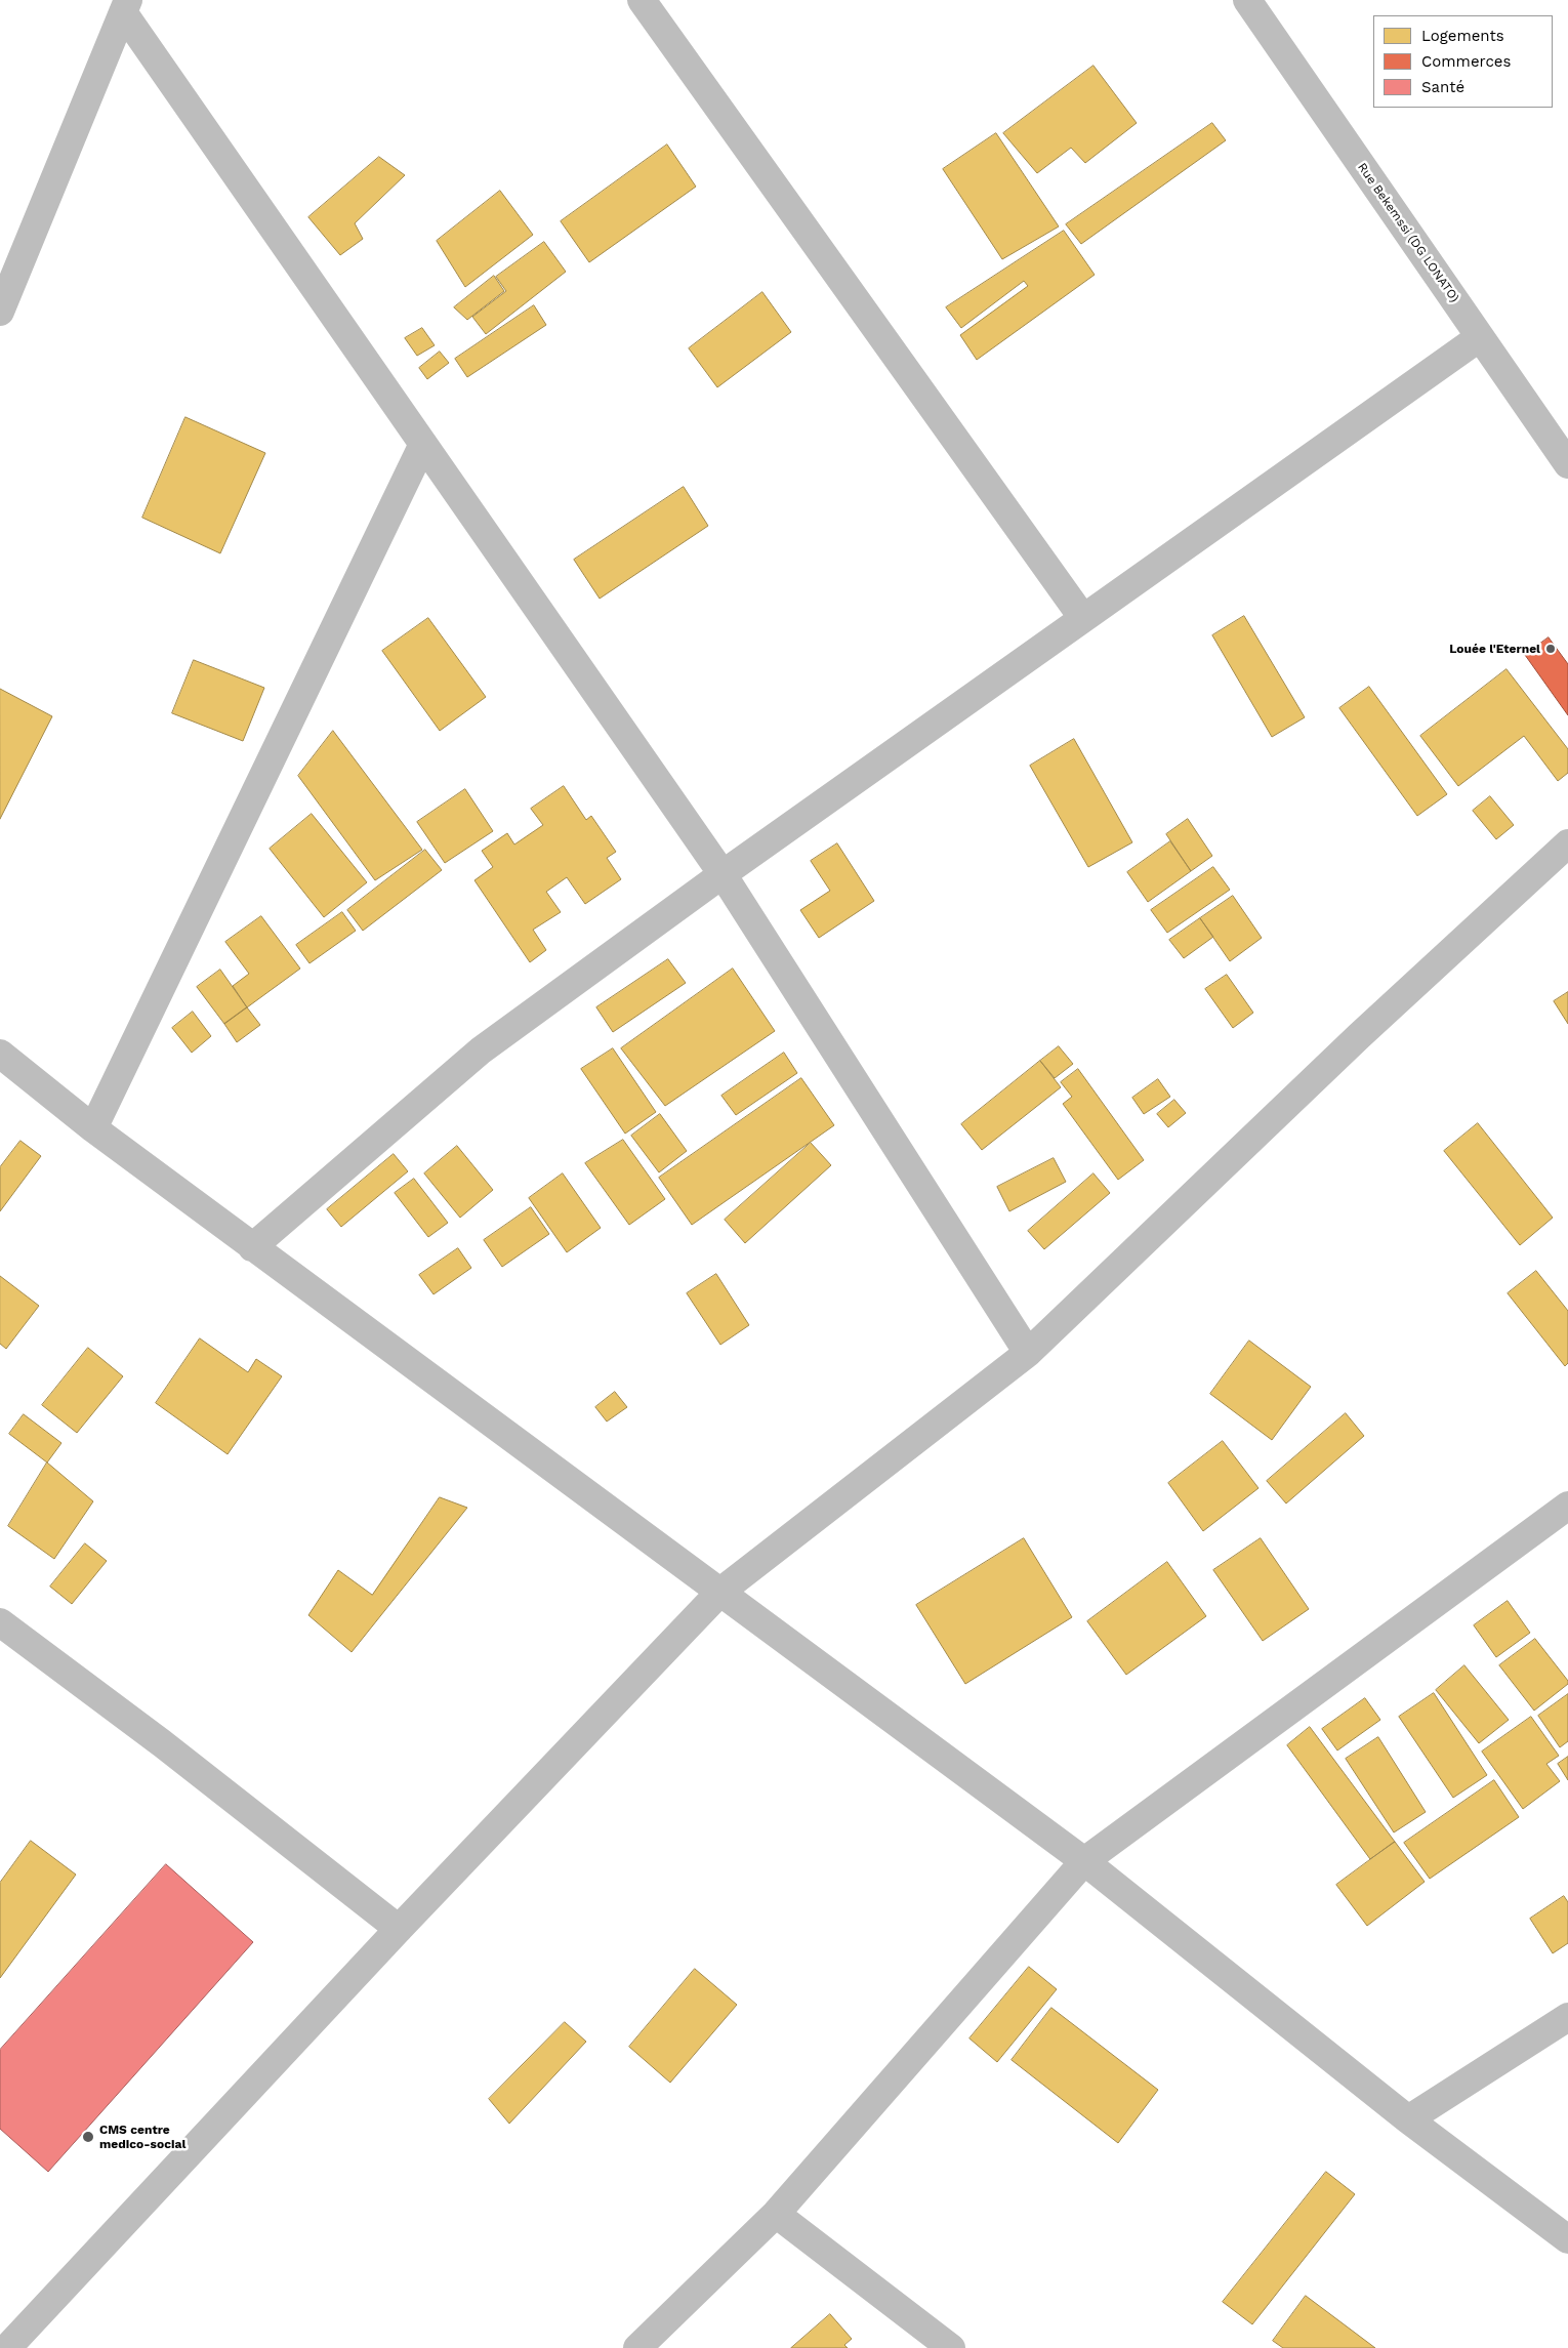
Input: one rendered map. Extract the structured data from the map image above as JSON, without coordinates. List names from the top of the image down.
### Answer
{
  "streets": {
    "street": ["Rue Bekemssi (DG LONATO)"]
  },
  "places": ["Louée l'Eternel", "CMS centre medico-social"],
  "legend": ["Logements", "Commerces", "Santé"]
}
